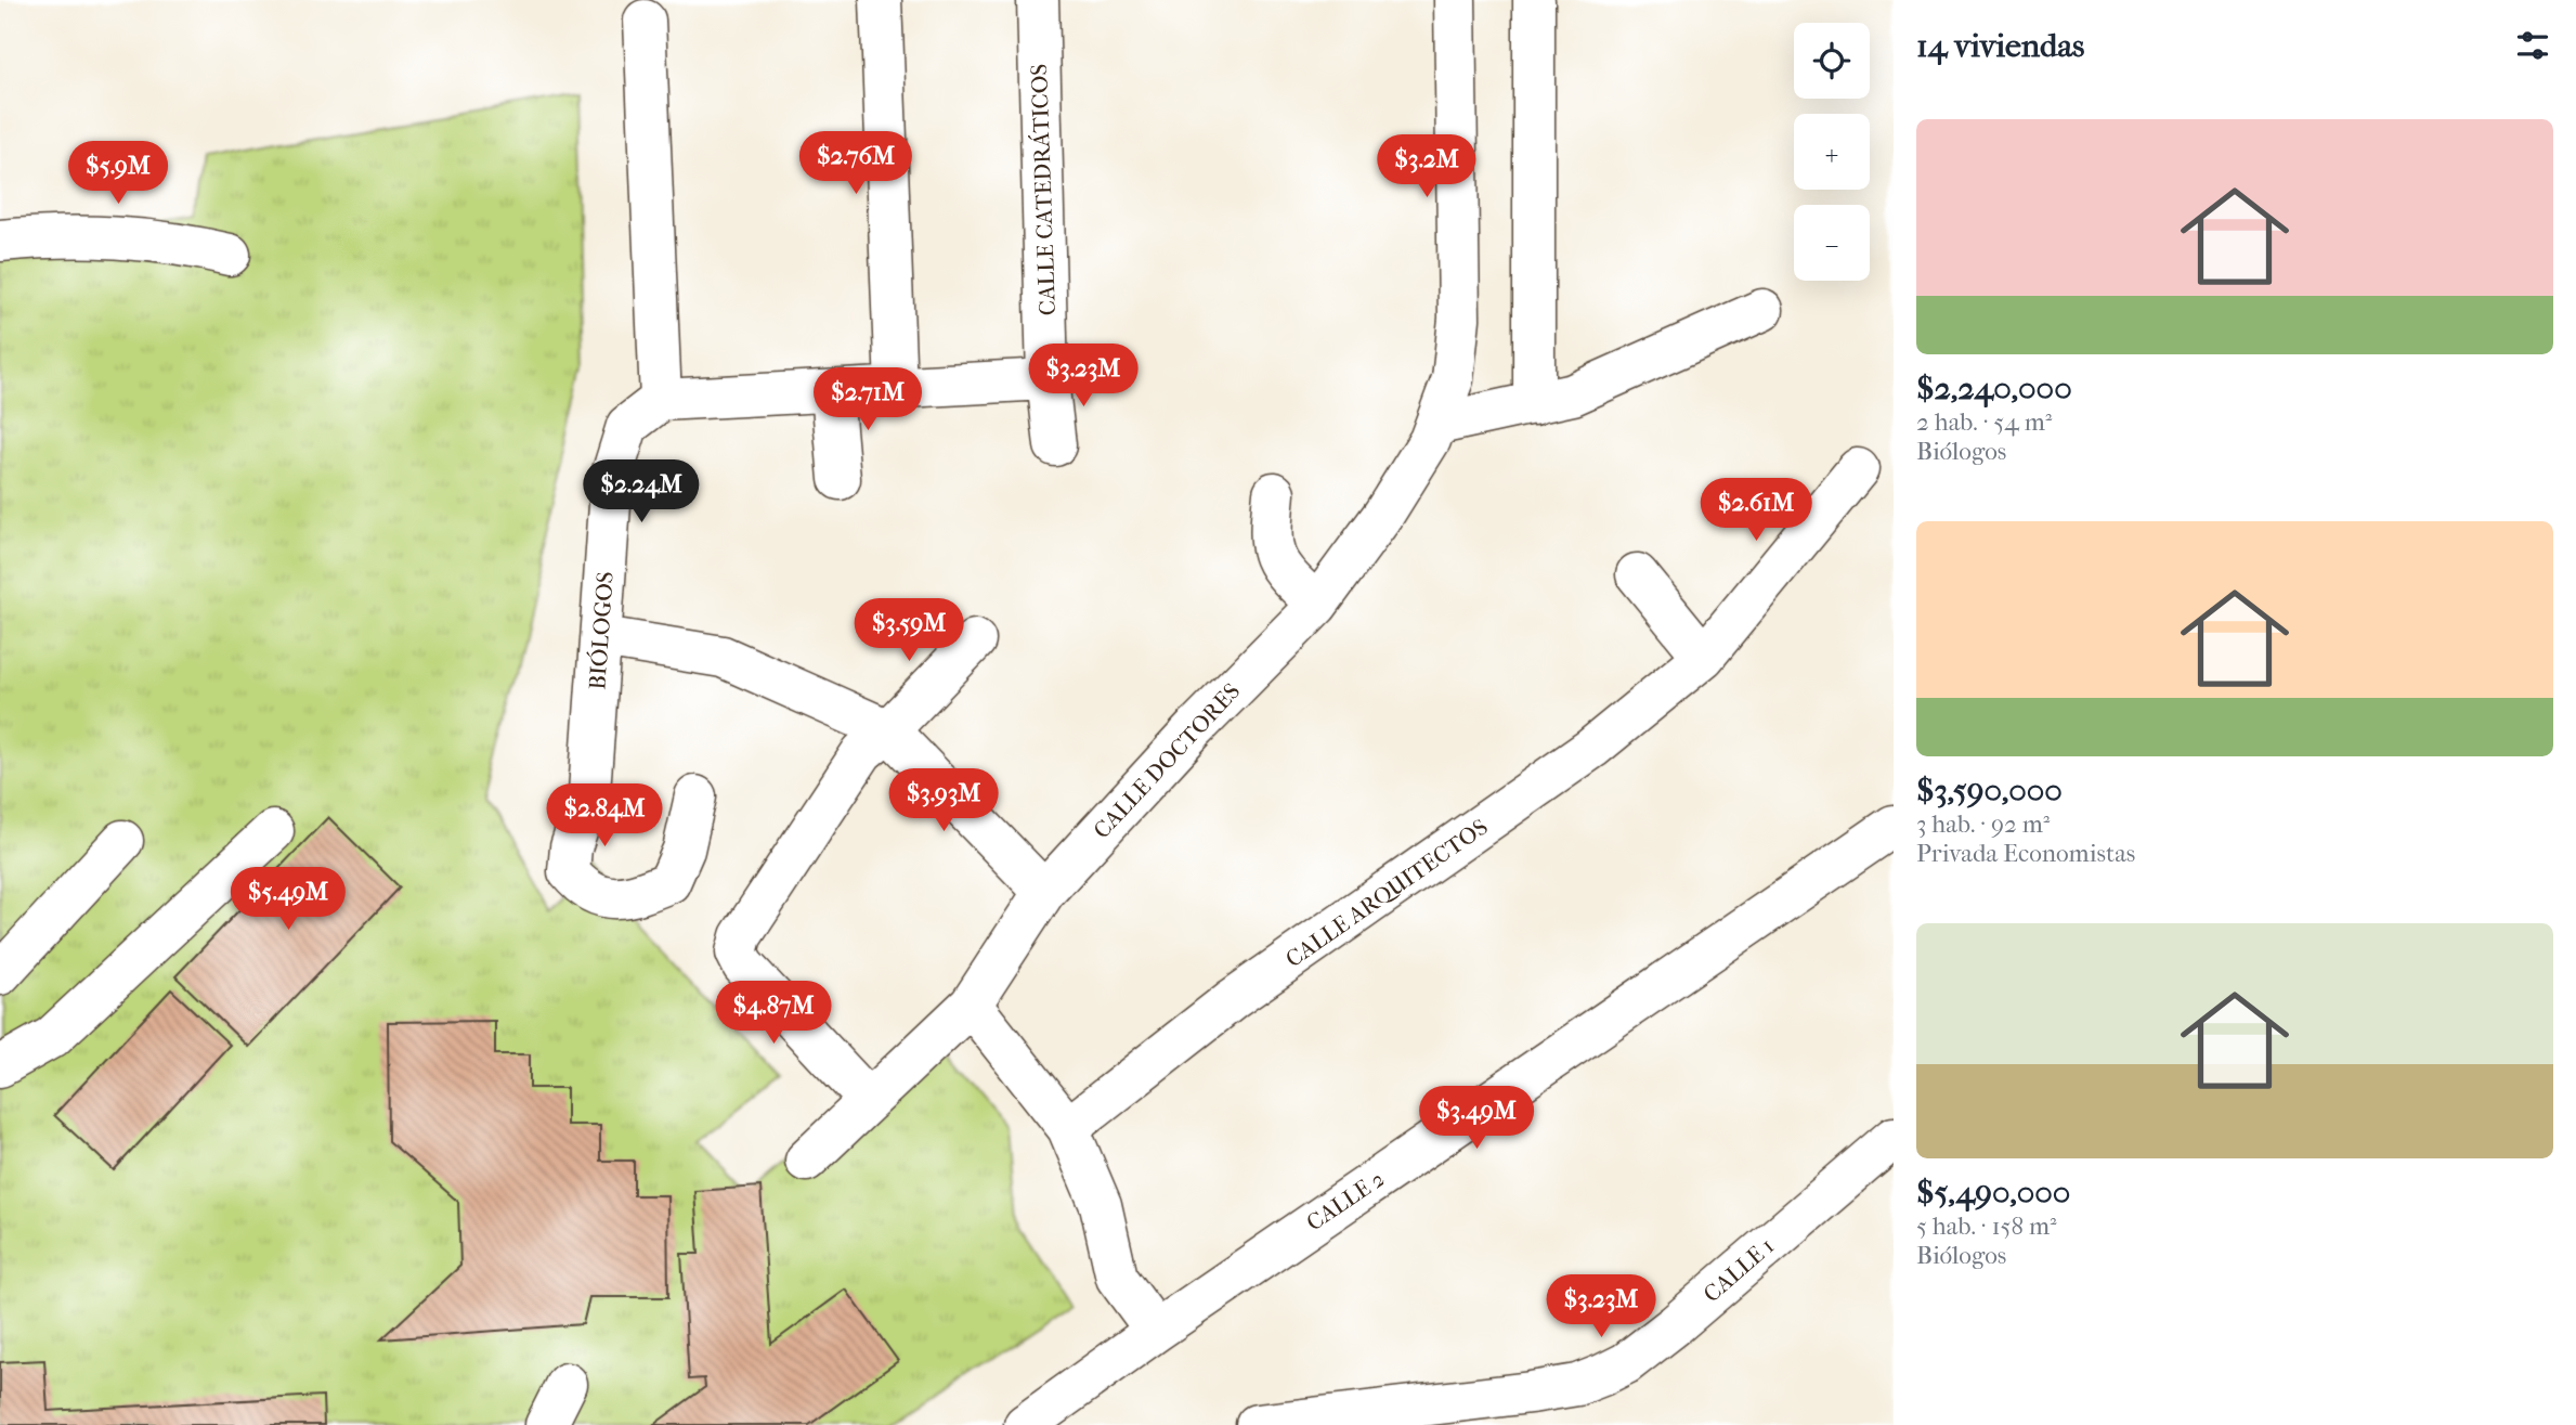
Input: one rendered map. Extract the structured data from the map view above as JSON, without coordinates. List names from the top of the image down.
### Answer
{
  "streets": {
    "street": [
      "CALLE CATEDRÁTICOS",
      "BIÓLOGOS",
      "CALLE DOCTORES",
      "CALLE ARQUITECTOS",
      "CALLE 2",
      "CALLE 1"
    ]
  },
  "page": {
    "heading": "14 viviendas",
    "map_buttons": ["+", "−"],
    "list": [
      {
        "name": "$2,240,000",
        "note": "2 hab. · 54 m² · Biólogos"
      },
      {
        "name": "$3,590,000",
        "note": "3 hab. · 92 m² · Privada Economistas"
      },
      {
        "name": "$5,490,000",
        "note": "5 hab. · 158 m² · Biólogos"
      }
    ],
    "price": [
      "$2.76M",
      "$3.2M",
      "$5.9M",
      "$3.23M",
      "$2.71M",
      "$2.24M",
      "$2.61M",
      "$3.59M",
      "$3.93M",
      "$2.84M",
      "$5.49M",
      "$4.87M",
      "$3.49M",
      "$3.23M"
    ]
  }
}
